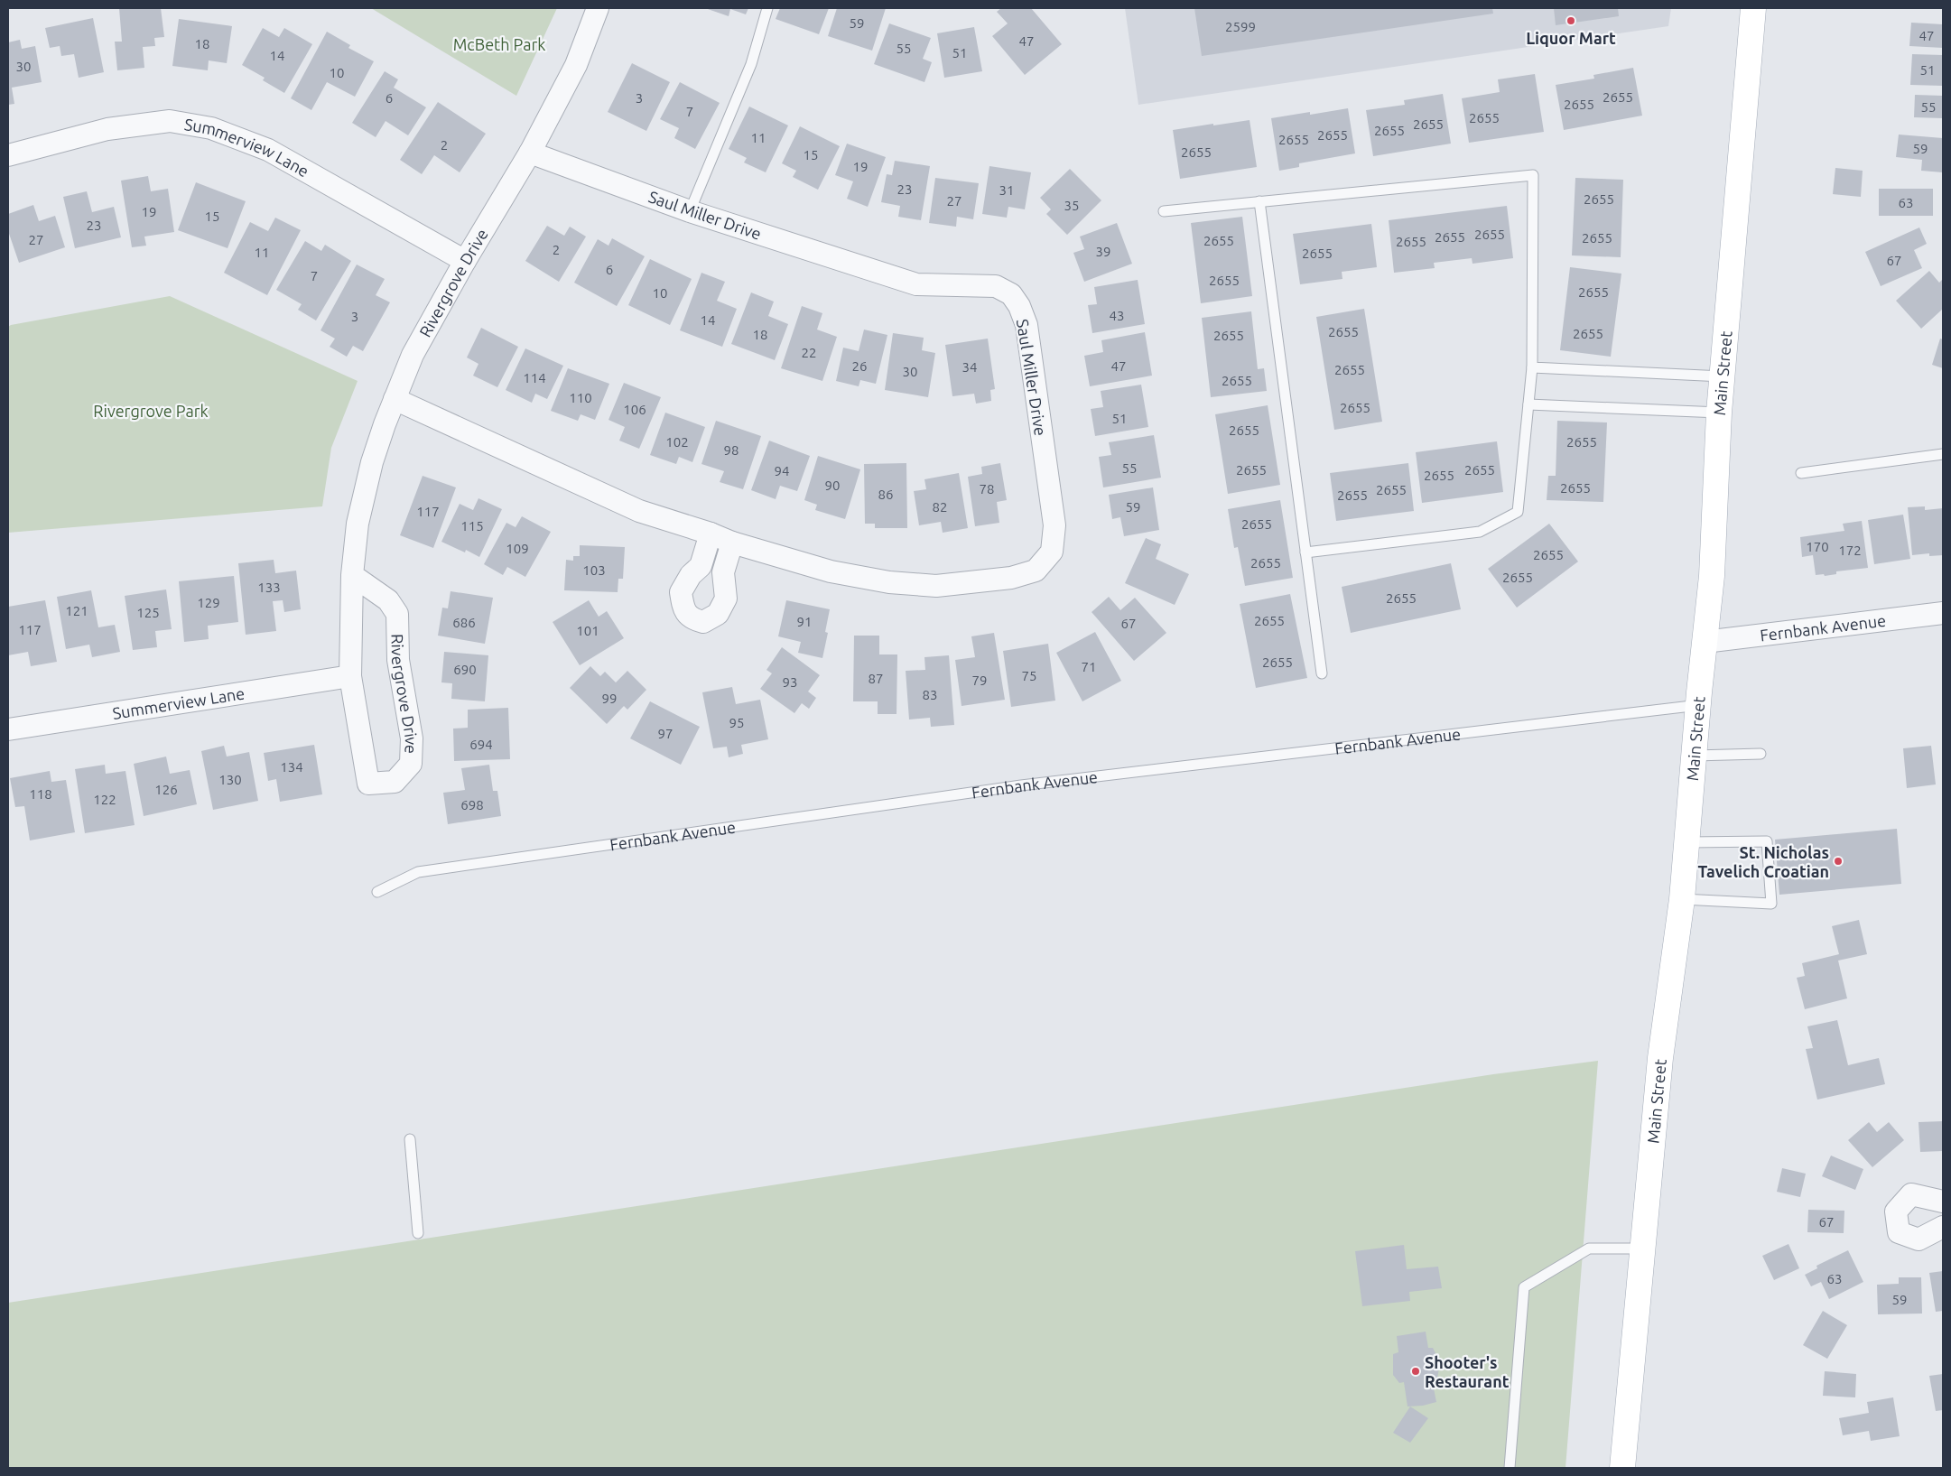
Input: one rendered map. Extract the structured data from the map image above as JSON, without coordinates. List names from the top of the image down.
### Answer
{
  "streets": {
    "main road": ["Main Street"],
    "street": [
      "Summerview Lane",
      "Saul Miller Drive",
      "Rivergrove Drive",
      "Fernbank Avenue"
    ]
  },
  "crossings": [
    ["Summerview Lane", "Rivergrove Drive"],
    ["Saul Miller Drive", "Rivergrove Drive"],
    ["Main Street", "Fernbank Avenue"]
  ],
  "parks": ["McBeth Park", "Rivergrove Park"],
  "places": ["Liquor Mart", "St. Nicholas Tavelich Croatian", "Shooter's Restaurant"],
  "house_numbers": [
    "59",
    "2599",
    "47",
    "47",
    "18",
    "55",
    "51",
    "14",
    "30",
    "51",
    "10",
    "2655",
    "6",
    "3",
    "2655",
    "55",
    "7",
    "2655",
    "2655",
    "2655",
    "2655",
    "11",
    "2655",
    "2",
    "59",
    "2655",
    "15",
    "19",
    "23",
    "31",
    "2655",
    "27",
    "63",
    "35",
    "19",
    "15",
    "23",
    "2655",
    "2655",
    "2655",
    "27",
    "2655",
    "2655",
    "2",
    "39",
    "11",
    "2655",
    "67",
    "6",
    "7",
    "2655",
    "2655",
    "10",
    "43",
    "3",
    "14",
    "2655",
    "2655",
    "18",
    "2655",
    "22",
    "26",
    "47",
    "34",
    "2655",
    "30",
    "114",
    "2655",
    "110",
    "2655",
    "106",
    "51",
    "2655",
    "102",
    "2655",
    "98",
    "55",
    "2655",
    "2655",
    "94",
    "2655",
    "90",
    "2655",
    "78",
    "2655",
    "86",
    "2655",
    "82",
    "59",
    "117",
    "2655",
    "115",
    "170",
    "109",
    "172",
    "2655",
    "2655",
    "103",
    "2655",
    "133",
    "2655",
    "129",
    "121",
    "125",
    "2655",
    "91",
    "686",
    "67",
    "117",
    "101",
    "2655",
    "71",
    "690",
    "75",
    "87",
    "79",
    "93",
    "83",
    "99",
    "95",
    "97",
    "694",
    "134",
    "130",
    "126",
    "118",
    "122",
    "698",
    "67",
    "63",
    "59"
  ]
}
